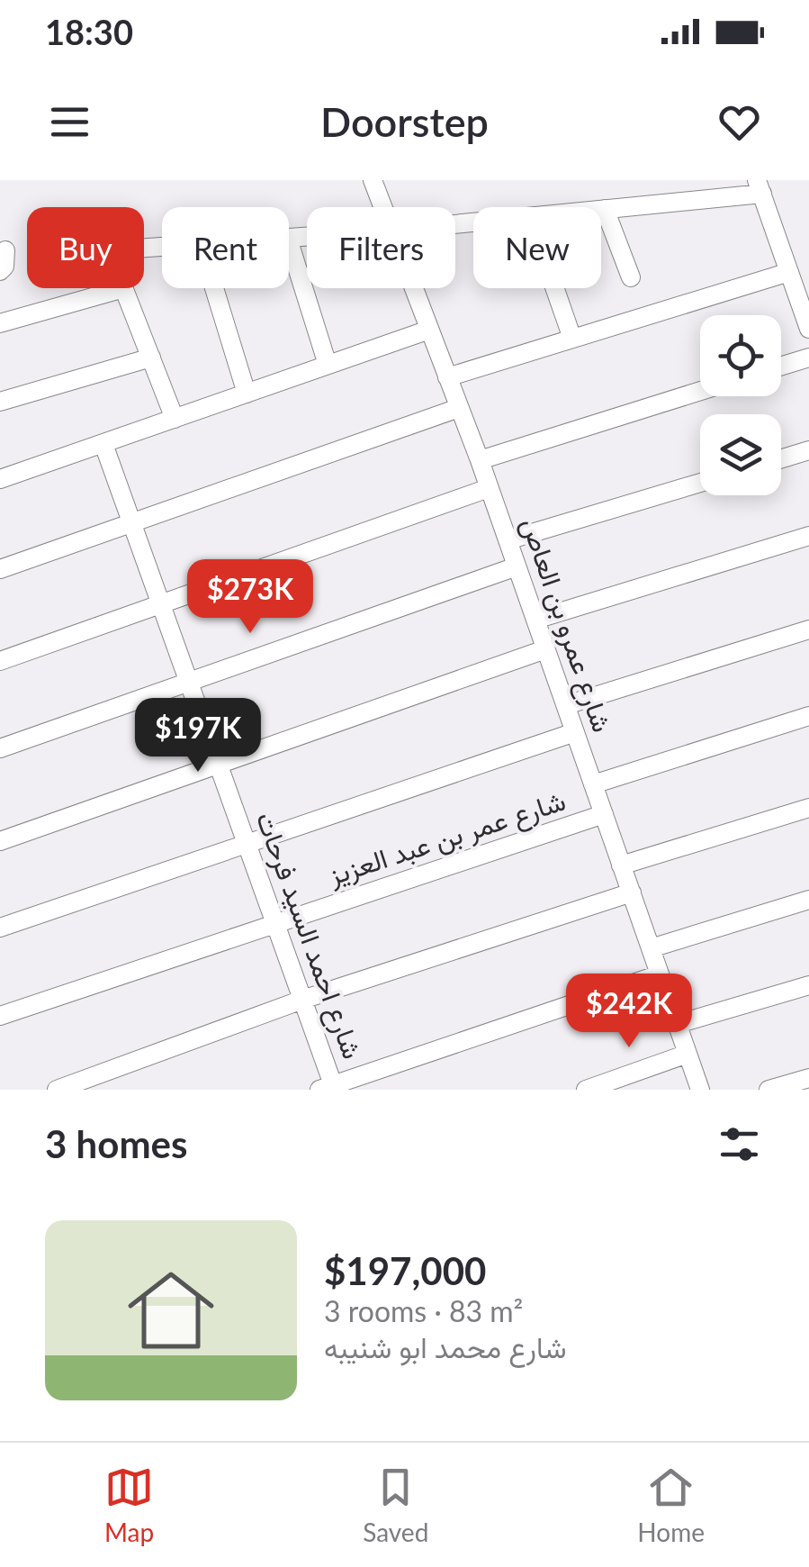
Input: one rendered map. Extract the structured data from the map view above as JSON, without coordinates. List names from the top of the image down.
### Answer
{
  "streets": {
    "street": ["شارع عمرو بن العاص", "شارع عمر بن عبد العزيز", "شارع احمد السيد فرحات"]
  },
  "crossings": [
    ["شارع عمرو بن العاص", "شارع عمر بن عبد العزيز"],
    ["شارع عمر بن عبد العزيز", "شارع احمد السيد فرحات"]
  ],
  "page": {
    "status": "18:30",
    "header": "Doorstep",
    "chip": [
      "Buy",
      "Rent",
      "Filters",
      "New"
    ],
    "price": ["$273K", "$197K", "$242K"],
    "heading": "3 homes",
    "list": [
      {
        "name": "$197,000",
        "note": "3 rooms · 83 m² · شارع محمد ابو شنيبه"
      }
    ],
    "tabs": ["Map", "Saved", "Home"]
  }
}
